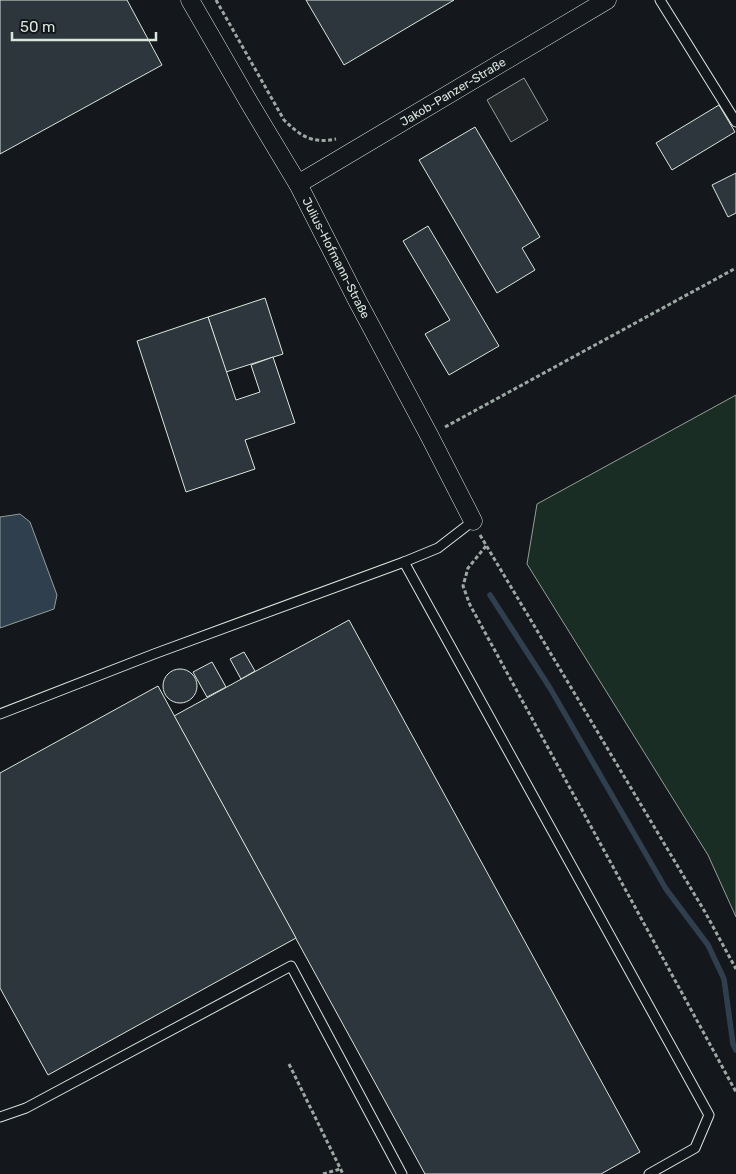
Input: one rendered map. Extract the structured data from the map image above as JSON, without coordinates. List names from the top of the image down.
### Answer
{
  "streets": {
    "street": ["Jakob-Panzer-Straße", "Julius-Hofmann-Straße"]
  },
  "crossings": [
    ["Jakob-Panzer-Straße", "Julius-Hofmann-Straße"]
  ],
  "scale_bar": "50 m"
}
